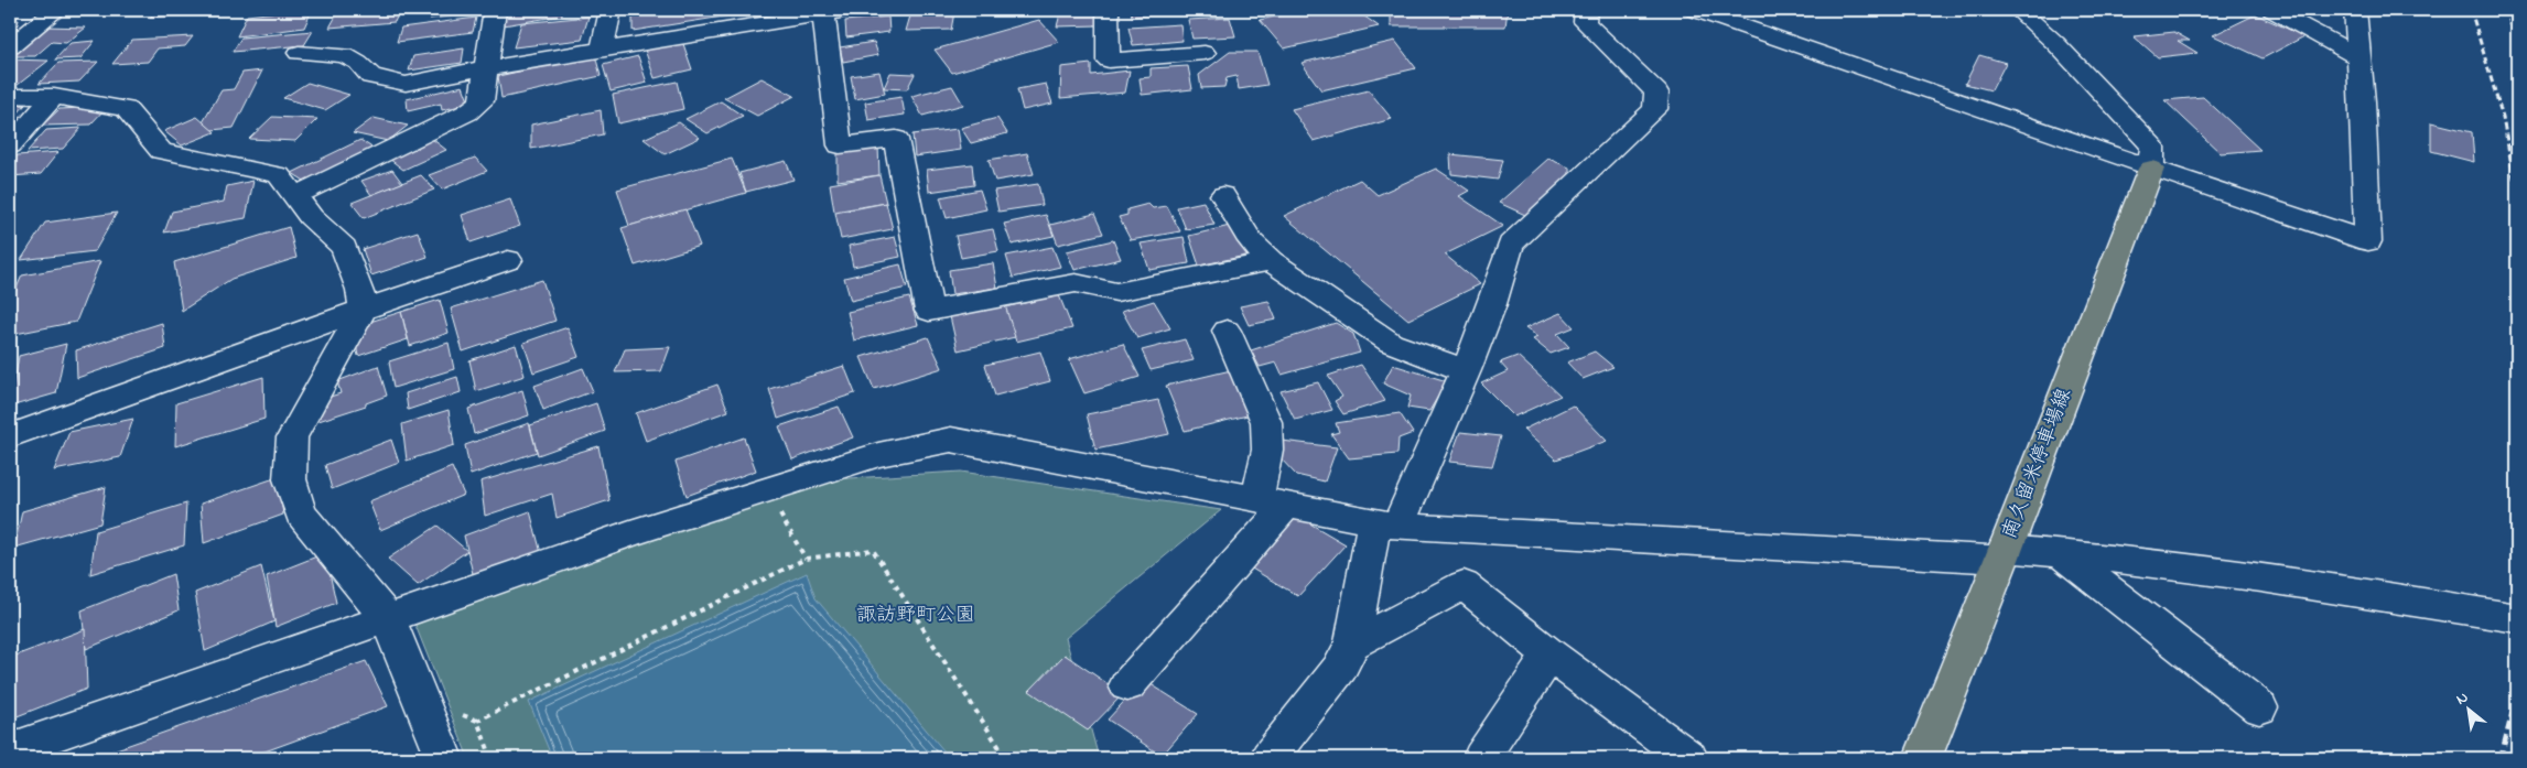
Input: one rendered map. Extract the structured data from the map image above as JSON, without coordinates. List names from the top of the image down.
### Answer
{
  "streets": {
    "main road": ["南久留米停車場線"]
  },
  "parks": ["諏訪野町公園"],
  "north": "top left"
}
